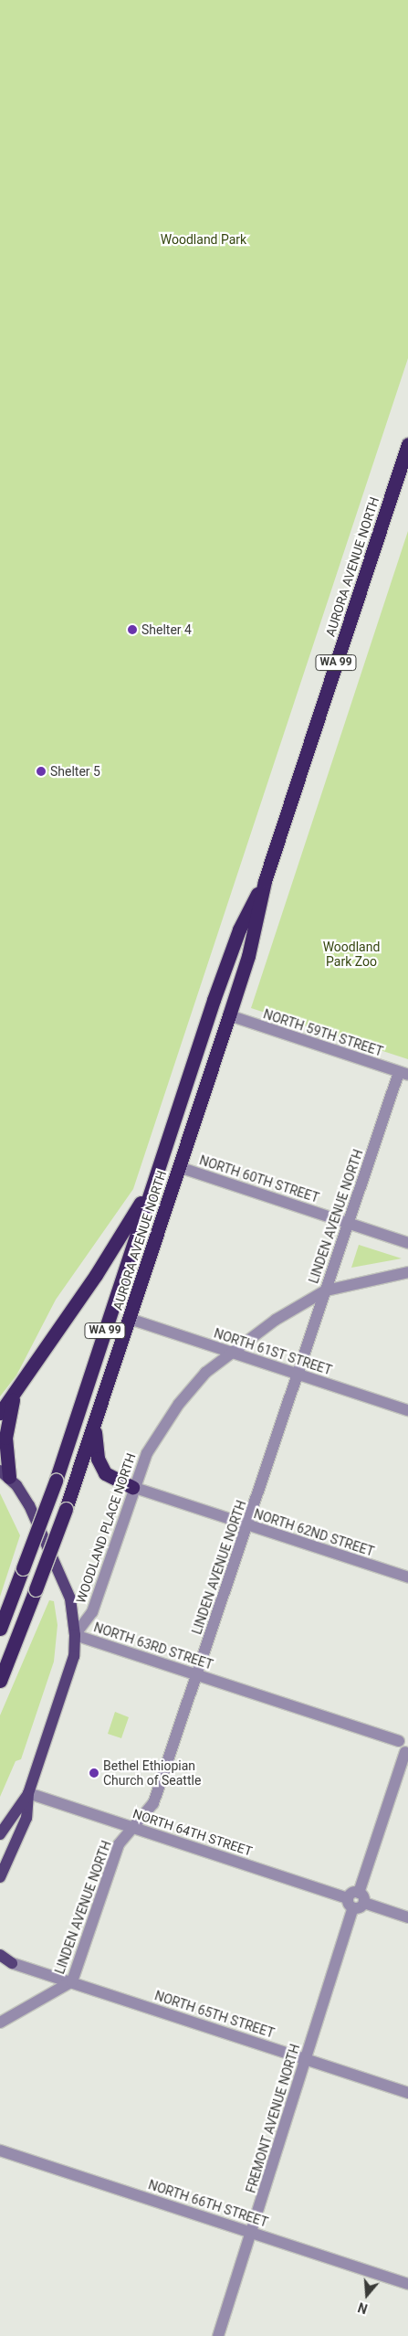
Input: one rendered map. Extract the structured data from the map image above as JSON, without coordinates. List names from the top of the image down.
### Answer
{
  "streets": {
    "highway": ["AURORA AVENUE NORTH", "WA 99"],
    "main road": ["NORTH 63RD STREET"],
    "street": [
      "NORTH 59TH STREET",
      "NORTH 60TH STREET",
      "LINDEN AVENUE NORTH",
      "NORTH 61ST STREET",
      "WOODLAND PLACE NORTH",
      "NORTH 62ND STREET",
      "NORTH 64TH STREET",
      "NORTH 65TH STREET",
      "FREMONT AVENUE NORTH",
      "NORTH 66TH STREET"
    ]
  },
  "crossings": [
    ["AURORA AVENUE NORTH", "NORTH 59TH STREET"],
    ["AURORA AVENUE NORTH", "NORTH 60TH STREET"],
    ["AURORA AVENUE NORTH", "NORTH 61ST STREET"],
    ["NORTH 59TH STREET", "LINDEN AVENUE NORTH"],
    ["NORTH 60TH STREET", "LINDEN AVENUE NORTH"],
    ["LINDEN AVENUE NORTH", "NORTH 61ST STREET"],
    ["LINDEN AVENUE NORTH", "WOODLAND PLACE NORTH"],
    ["LINDEN AVENUE NORTH", "NORTH 62ND STREET"],
    ["LINDEN AVENUE NORTH", "NORTH 63RD STREET"],
    ["LINDEN AVENUE NORTH", "NORTH 64TH STREET"],
    ["LINDEN AVENUE NORTH", "NORTH 65TH STREET"],
    ["NORTH 61ST STREET", "WOODLAND PLACE NORTH"],
    ["WOODLAND PLACE NORTH", "NORTH 62ND STREET"],
    ["WOODLAND PLACE NORTH", "NORTH 63RD STREET"],
    ["NORTH 64TH STREET", "FREMONT AVENUE NORTH"],
    ["NORTH 65TH STREET", "FREMONT AVENUE NORTH"],
    ["FREMONT AVENUE NORTH", "NORTH 66TH STREET"]
  ],
  "parks": ["Woodland Park", "Woodland Park Zoo"],
  "places": ["Shelter 4", "Shelter 5", "Bethel Ethiopian Church of Seattle"],
  "north": "bottom"
}
